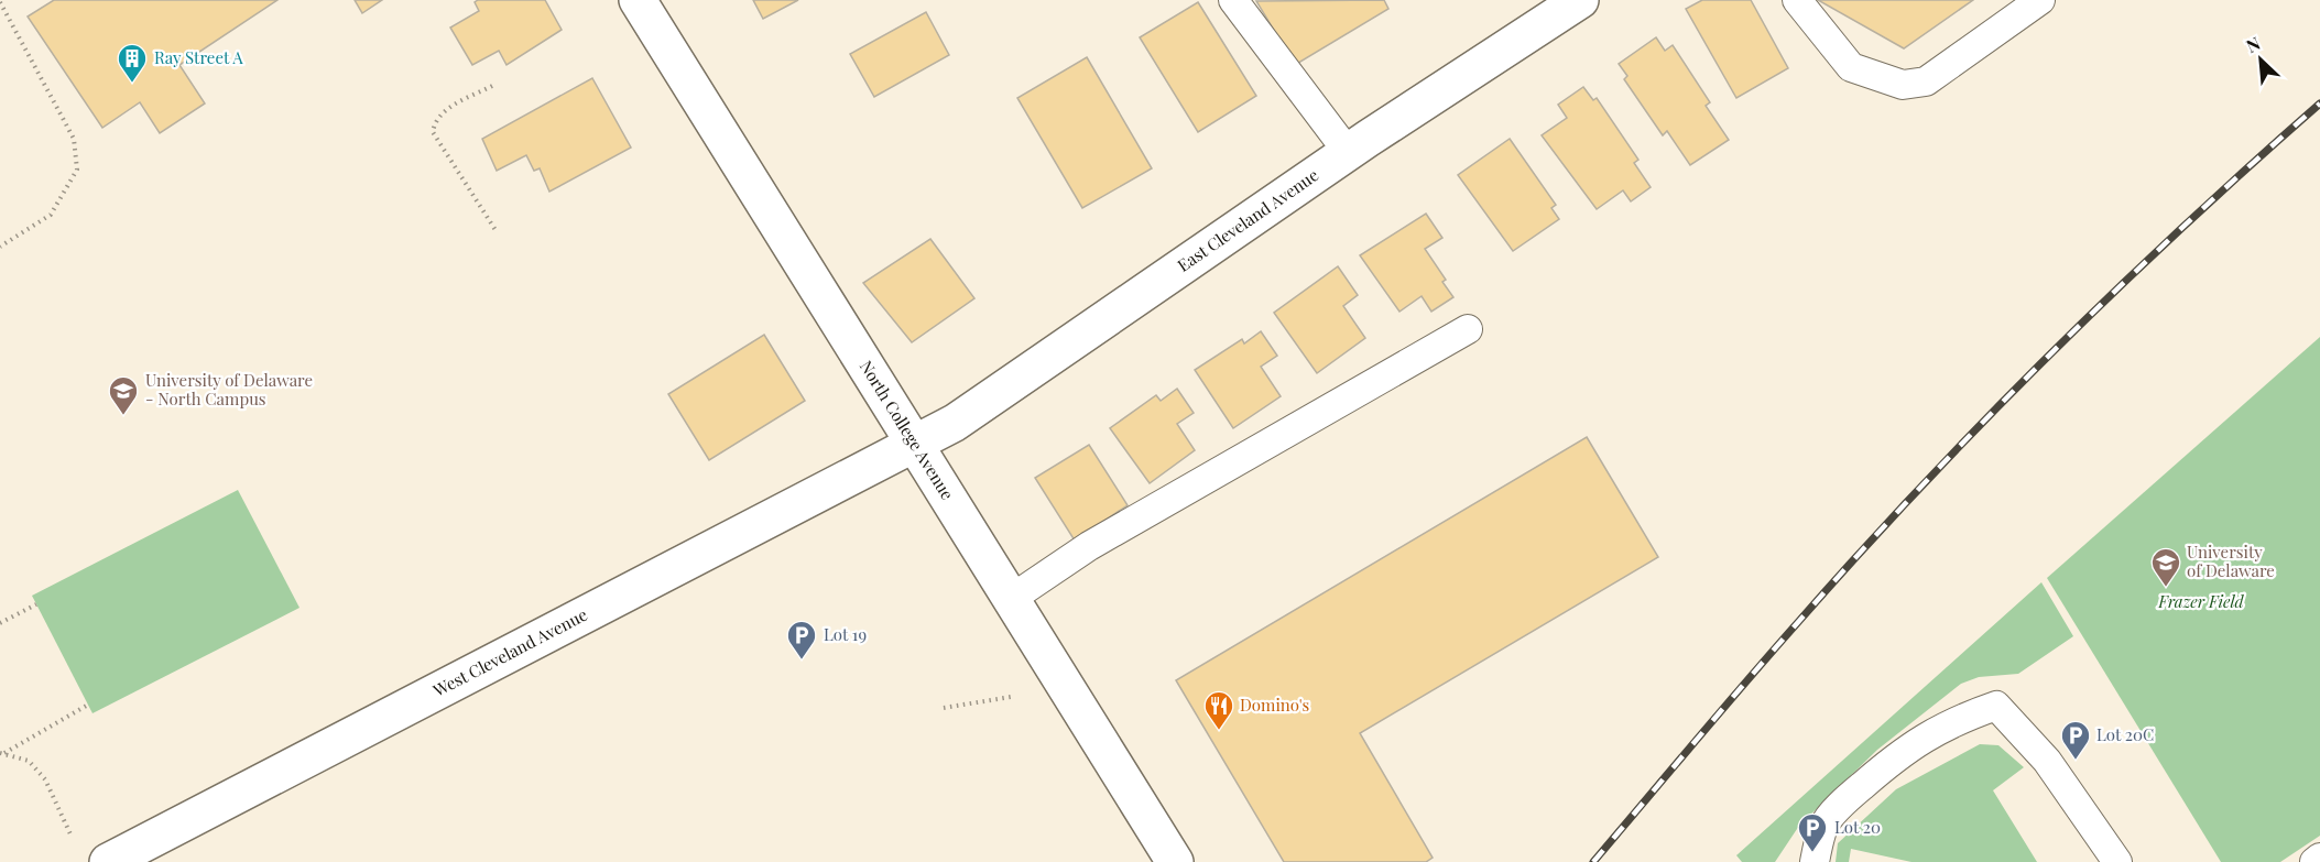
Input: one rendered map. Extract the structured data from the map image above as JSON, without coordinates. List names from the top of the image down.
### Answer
{
  "streets": {
    "main road": ["East Cleveland Avenue", "North College Avenue", "West Cleveland Avenue"]
  },
  "crossings": [
    ["East Cleveland Avenue", "North College Avenue"],
    ["East Cleveland Avenue", "West Cleveland Avenue"],
    ["North College Avenue", "West Cleveland Avenue"]
  ],
  "parks": ["Frazer Field"],
  "places": {
    "building": ["Ray Street A"],
    "school or university": ["University of Delaware - North Campus", "University of Delaware"],
    "parking": ["Lot 19", "Lot 20C", "Lot 20"],
    "restaurant": ["Domino's"]
  },
  "north": "top left"
}
